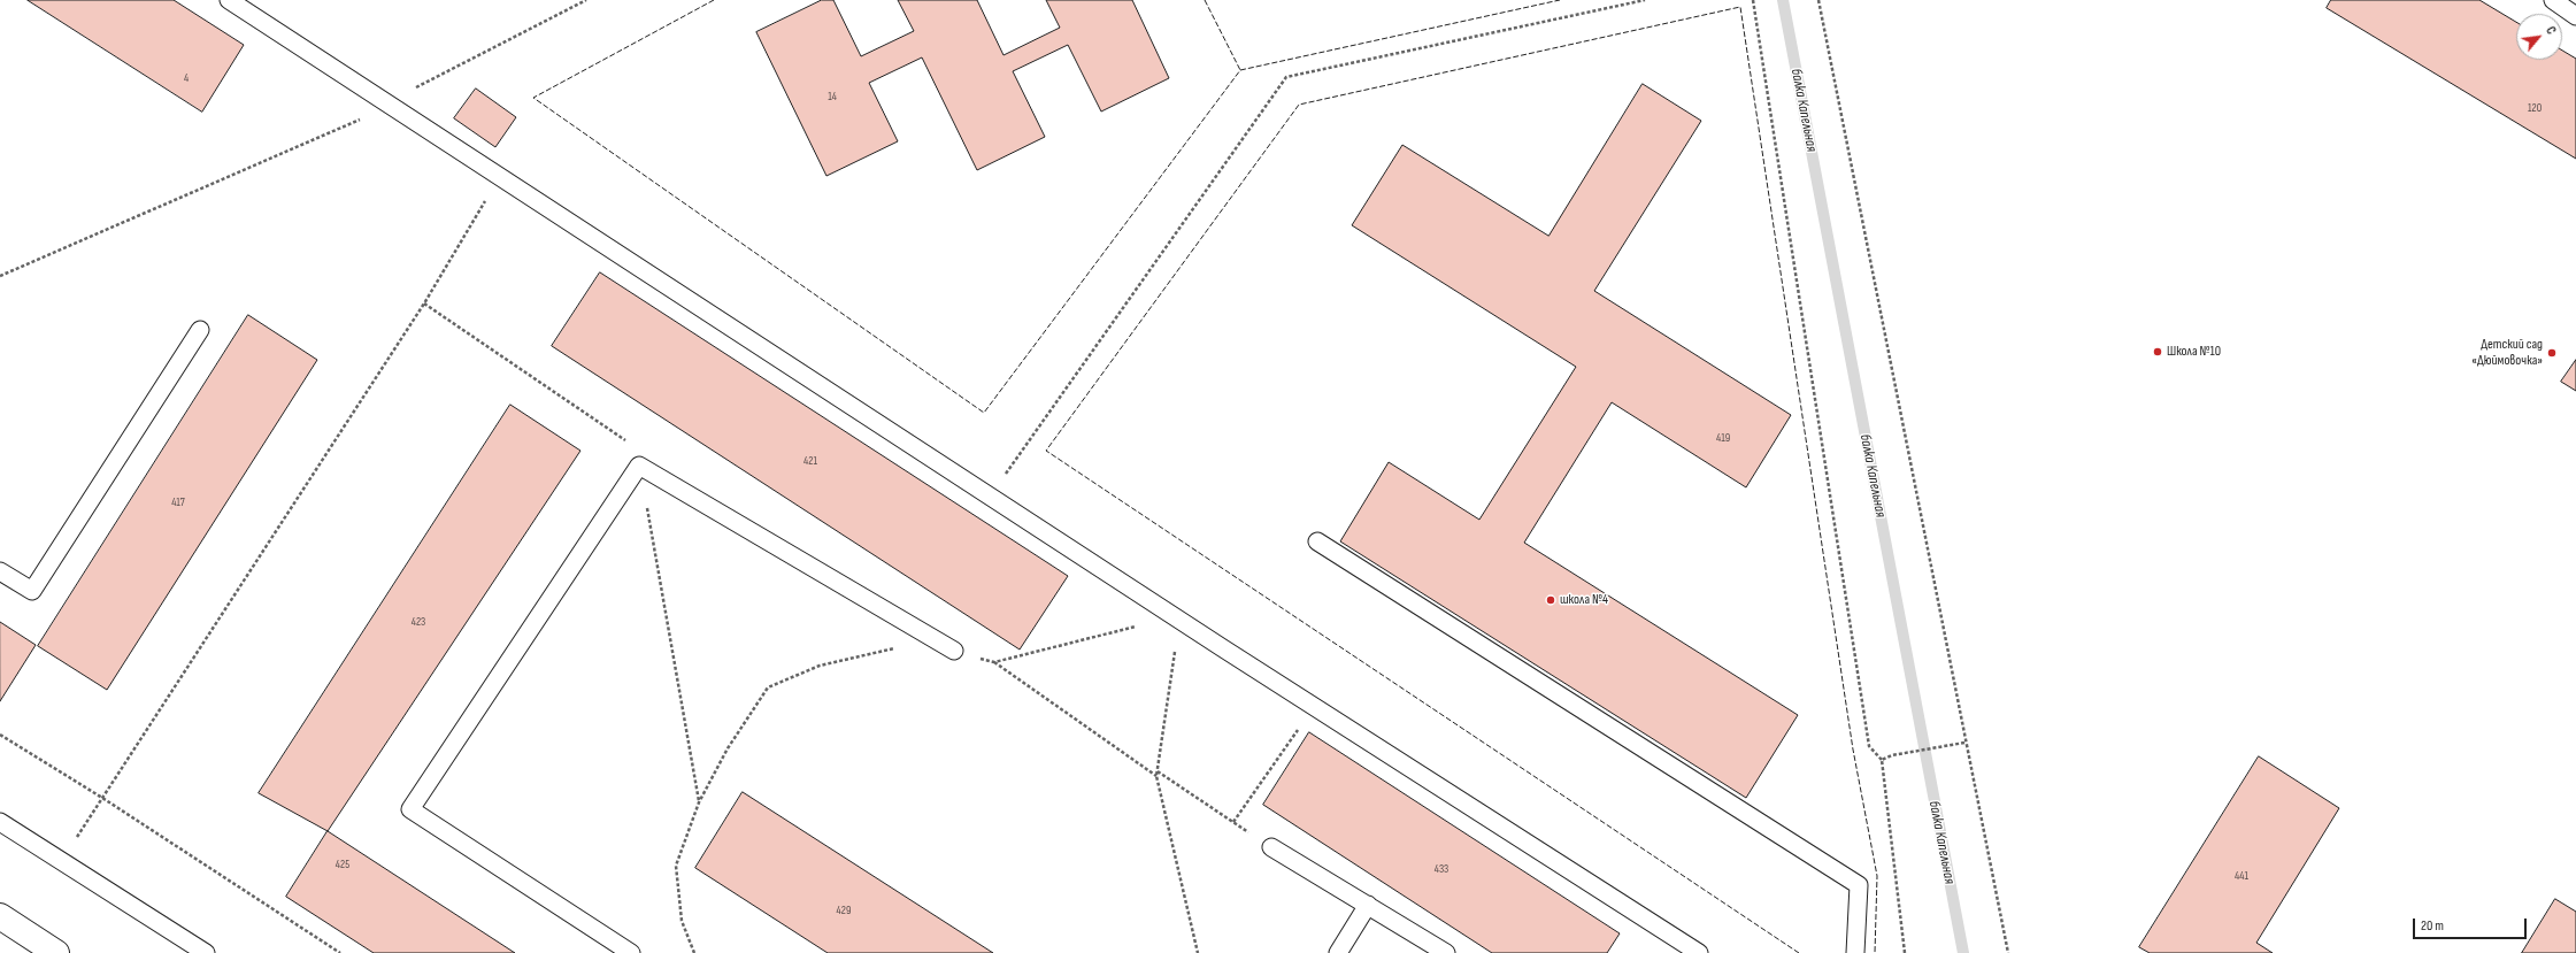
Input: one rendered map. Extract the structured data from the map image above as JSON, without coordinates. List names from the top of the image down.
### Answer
{
  "water": ["балка Капельная"],
  "places": ["Школа №10", "Детский сад «Дюймовочка»", "школа №4"],
  "house_numbers": [
    "4",
    "14",
    "120",
    "419",
    "421",
    "417",
    "423",
    "425",
    "433",
    "441",
    "429"
  ],
  "scale_bar": "20 m",
  "north": "top right"
}
